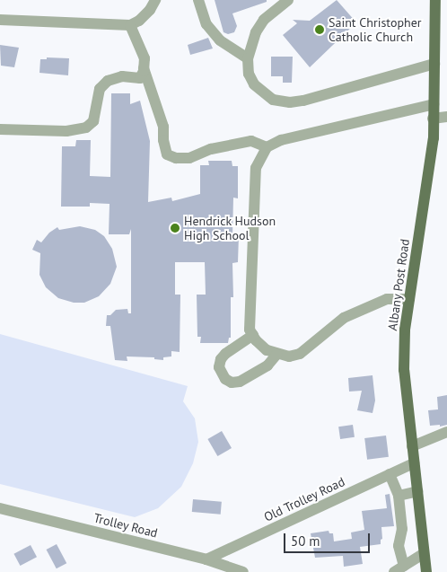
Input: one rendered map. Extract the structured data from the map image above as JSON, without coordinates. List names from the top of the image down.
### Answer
{
  "streets": {
    "main road": ["Albany Post Road"],
    "street": ["Old Trolley Road", "Trolley Road"]
  },
  "crossings": [
    ["Albany Post Road", "Old Trolley Road"],
    ["Old Trolley Road", "Trolley Road"]
  ],
  "places": ["Saint Christopher Catholic Church", "Hendrick Hudson High School"],
  "scale_bar": "50 m"
}
